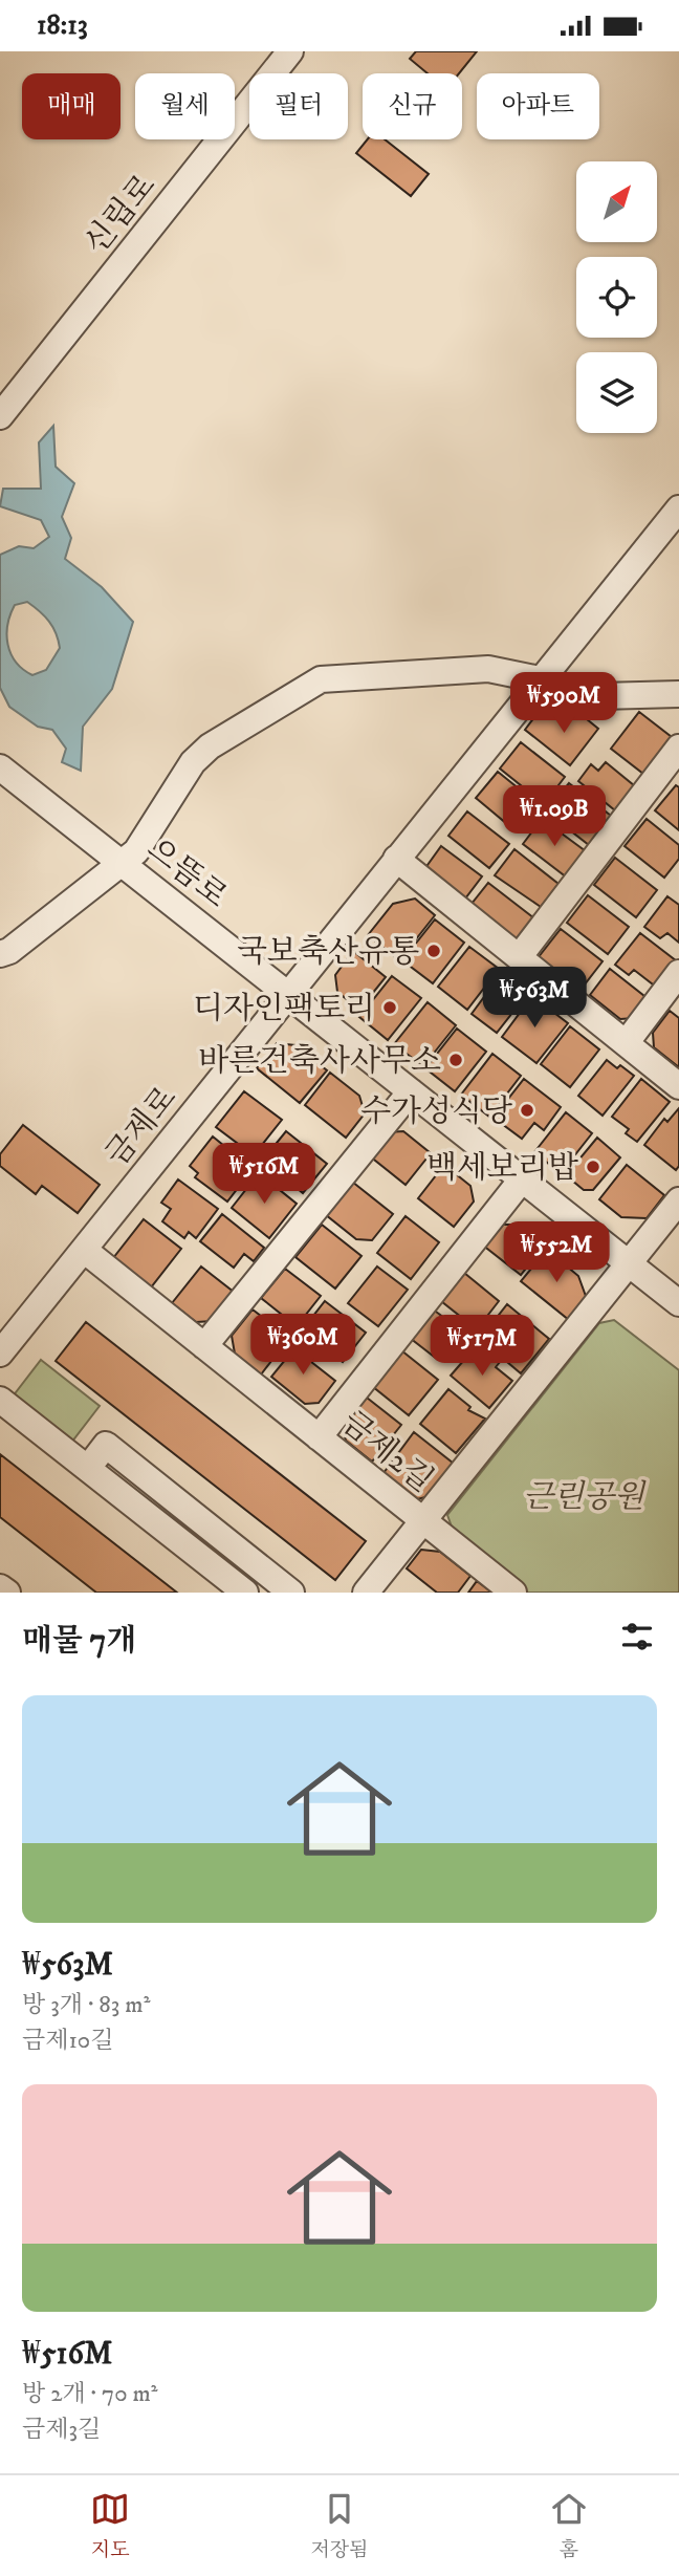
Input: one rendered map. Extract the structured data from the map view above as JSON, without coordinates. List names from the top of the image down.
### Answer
{
  "streets": {
    "street": [
      "신립로",
      "으뜸로",
      "금제로",
      "금제2길"
    ]
  },
  "crossings": [
    ["으뜸로", "금제로"],
    ["금제로", "금제2길"]
  ],
  "parks": ["근린공원"],
  "places": [
    "국보축산유통",
    "디자인팩토리",
    "바른건축사사무소",
    "수가성식당",
    "백세보리밥"
  ],
  "north": "top right",
  "page": {
    "status": "18:13",
    "chip": [
      "매매",
      "월세",
      "필터",
      "신규",
      "아파트"
    ],
    "price": [
      "₩590M",
      "₩1.09B",
      "₩563M",
      "₩516M",
      "₩552M",
      "₩360M",
      "₩517M"
    ],
    "heading": "매물 7개",
    "list": [
      {
        "name": "₩563M",
        "note": "방 3개 · 83 m² · 금제10길"
      },
      {
        "name": "₩516M",
        "note": "방 2개 · 70 m² · 금제3길"
      }
    ],
    "tabs": ["지도", "저장됨", "홈"]
  }
}
